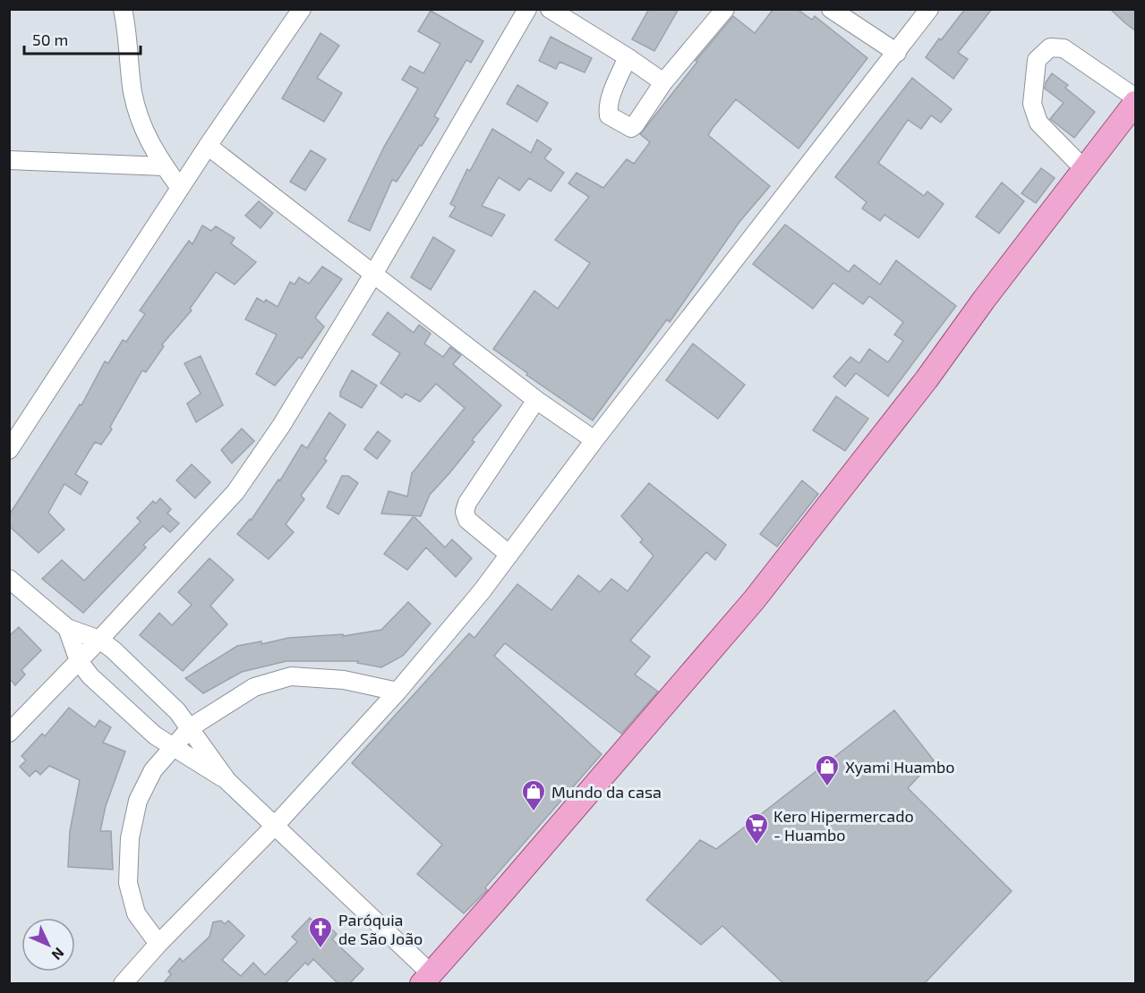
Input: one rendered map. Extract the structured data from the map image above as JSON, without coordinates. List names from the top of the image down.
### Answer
{
  "places": {
    "shop": ["Xyami Huambo", "Mundo da casa"],
    "supermarket": ["Kero Hipermercado - Huambo"],
    "church": ["Paróquia de São João"]
  },
  "scale_bar": "50 m",
  "north": "bottom right"
}
